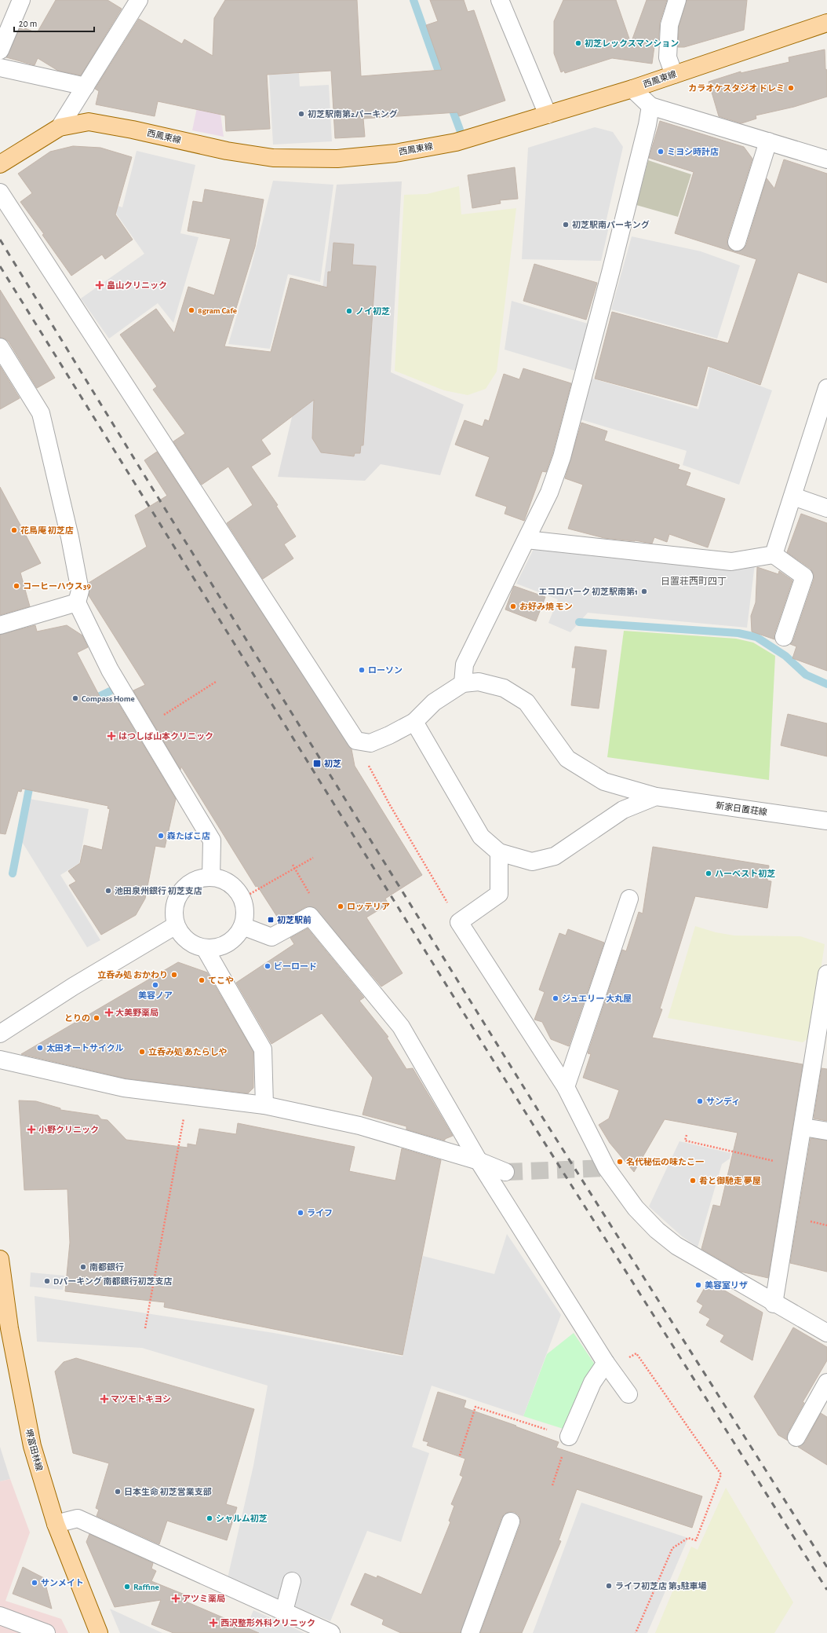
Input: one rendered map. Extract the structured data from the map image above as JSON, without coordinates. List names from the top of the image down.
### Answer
{
  "streets": {
    "main road": ["西鳳東線", "堺富田林線"],
    "street": ["新家日置荘線"]
  },
  "districts": ["日置荘西町四丁"],
  "places": {
    "other": [
      "初芝レックスマンション",
      "カラオケスタジオ ドレミ",
      "初芝駅南第2パーキング",
      "ミヨシ時計店",
      "初芝駅南パーキング",
      "8gram Cafe",
      "ノイ初芝",
      "花鳥庵 初芝店",
      "コーヒーハウス39",
      "エコロパーク 初芝駅南第1",
      "お好み焼 モン",
      "ローソン",
      "Compass Home",
      "森たばこ店",
      "ハーベスト初芝",
      "池田泉州銀行 初芝支店",
      "ロッテリア",
      "ビーロード",
      "立呑み処 おかわり",
      "てこや",
      "美容ノア",
      "ジュエリー 大丸屋",
      "とりの",
      "太田オートサイクル",
      "立呑み処 あたらしや",
      "サンディ",
      "名代秘伝の味たこ一",
      "肴と御馳走 夢屋",
      "ライフ",
      "南都銀行",
      "Dパーキング 南都銀行初芝支店",
      "美容室リザ",
      "日本生命 初芝営業支部",
      "シャルム初芝",
      "サンメイト",
      "ライフ初芝店 第3駐車場",
      "Raffine"
    ],
    "health": [
      "畠山クリニック",
      "はつしば山本クリニック",
      "大美野薬局",
      "小野クリニック",
      "マツモトキヨシ",
      "アツミ薬局",
      "西沢整形外科クリニック"
    ],
    "transit": ["初芝", "初芝駅前"]
  },
  "scale_bar": "20 m"
}
